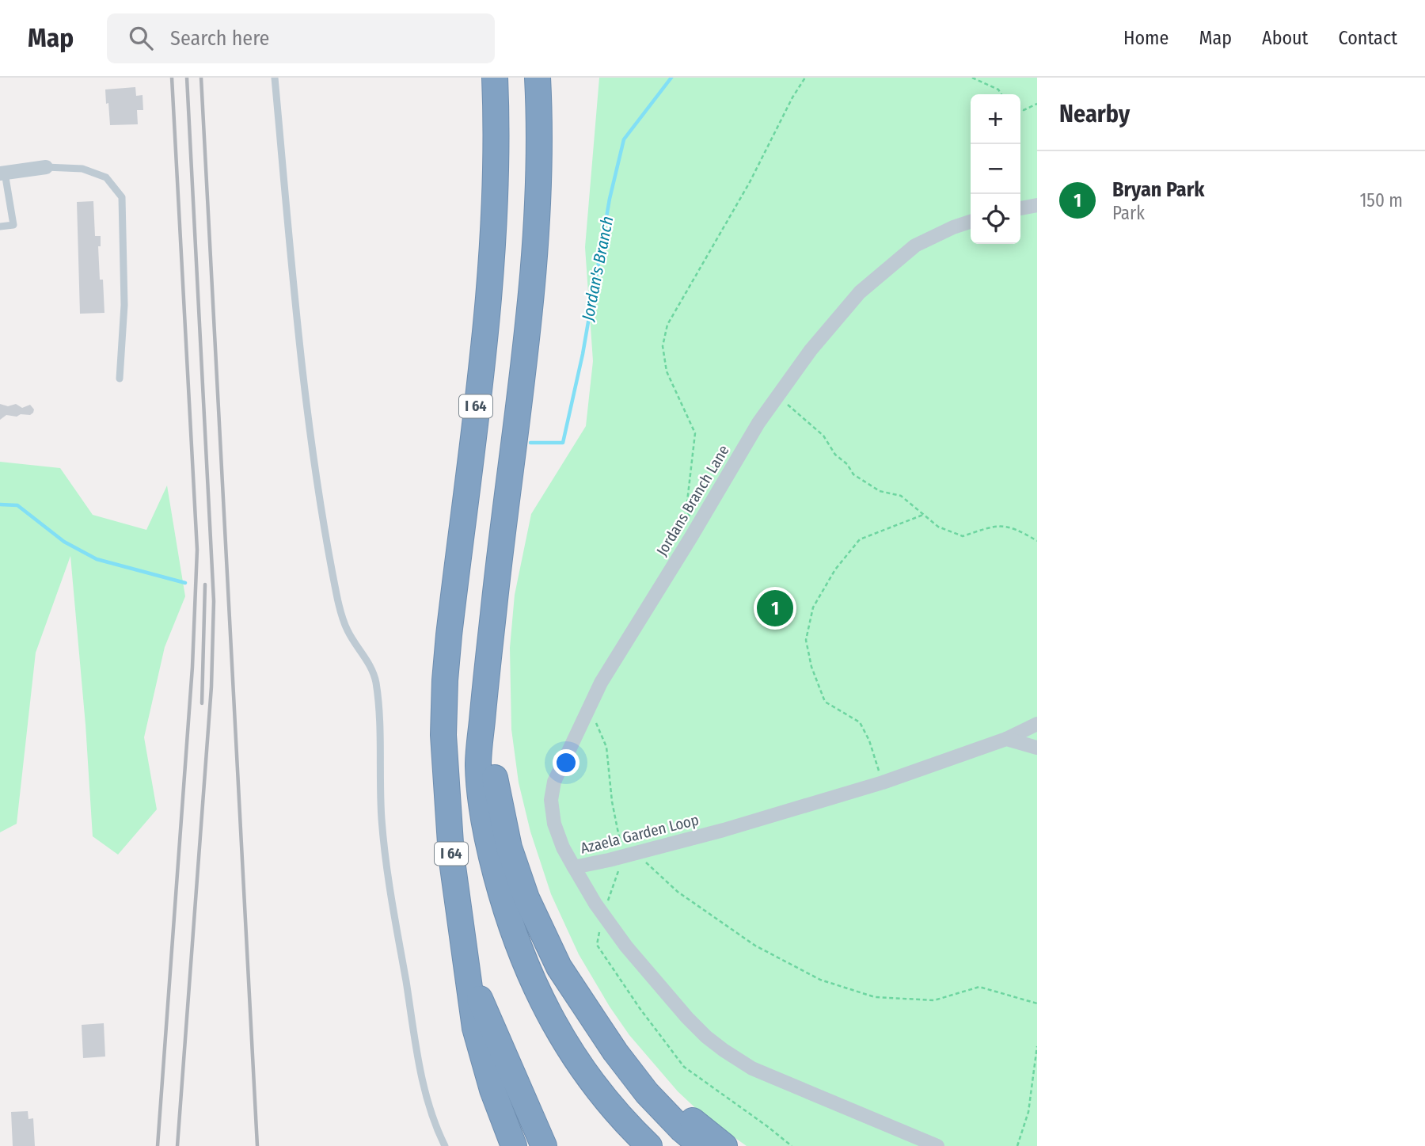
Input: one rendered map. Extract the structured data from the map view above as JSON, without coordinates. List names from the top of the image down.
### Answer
{
  "streets": {
    "highway": ["I 64"],
    "street": ["Jordans Branch Lane", "Azaela Garden Loop"]
  },
  "crossings": [
    ["Jordans Branch Lane", "Azaela Garden Loop"]
  ],
  "water": ["Jordan's Branch"],
  "page": {
    "header": "Map",
    "search": "Search here",
    "nav": [
      "Home",
      "Map",
      "About",
      "Contact"
    ],
    "heading": "Nearby",
    "map_buttons": ["+", "−"],
    "list": [
      {
        "mark": "1",
        "name": "Bryan Park",
        "note": "Park",
        "value": "150 m"
      }
    ],
    "pins": "1"
  }
}
